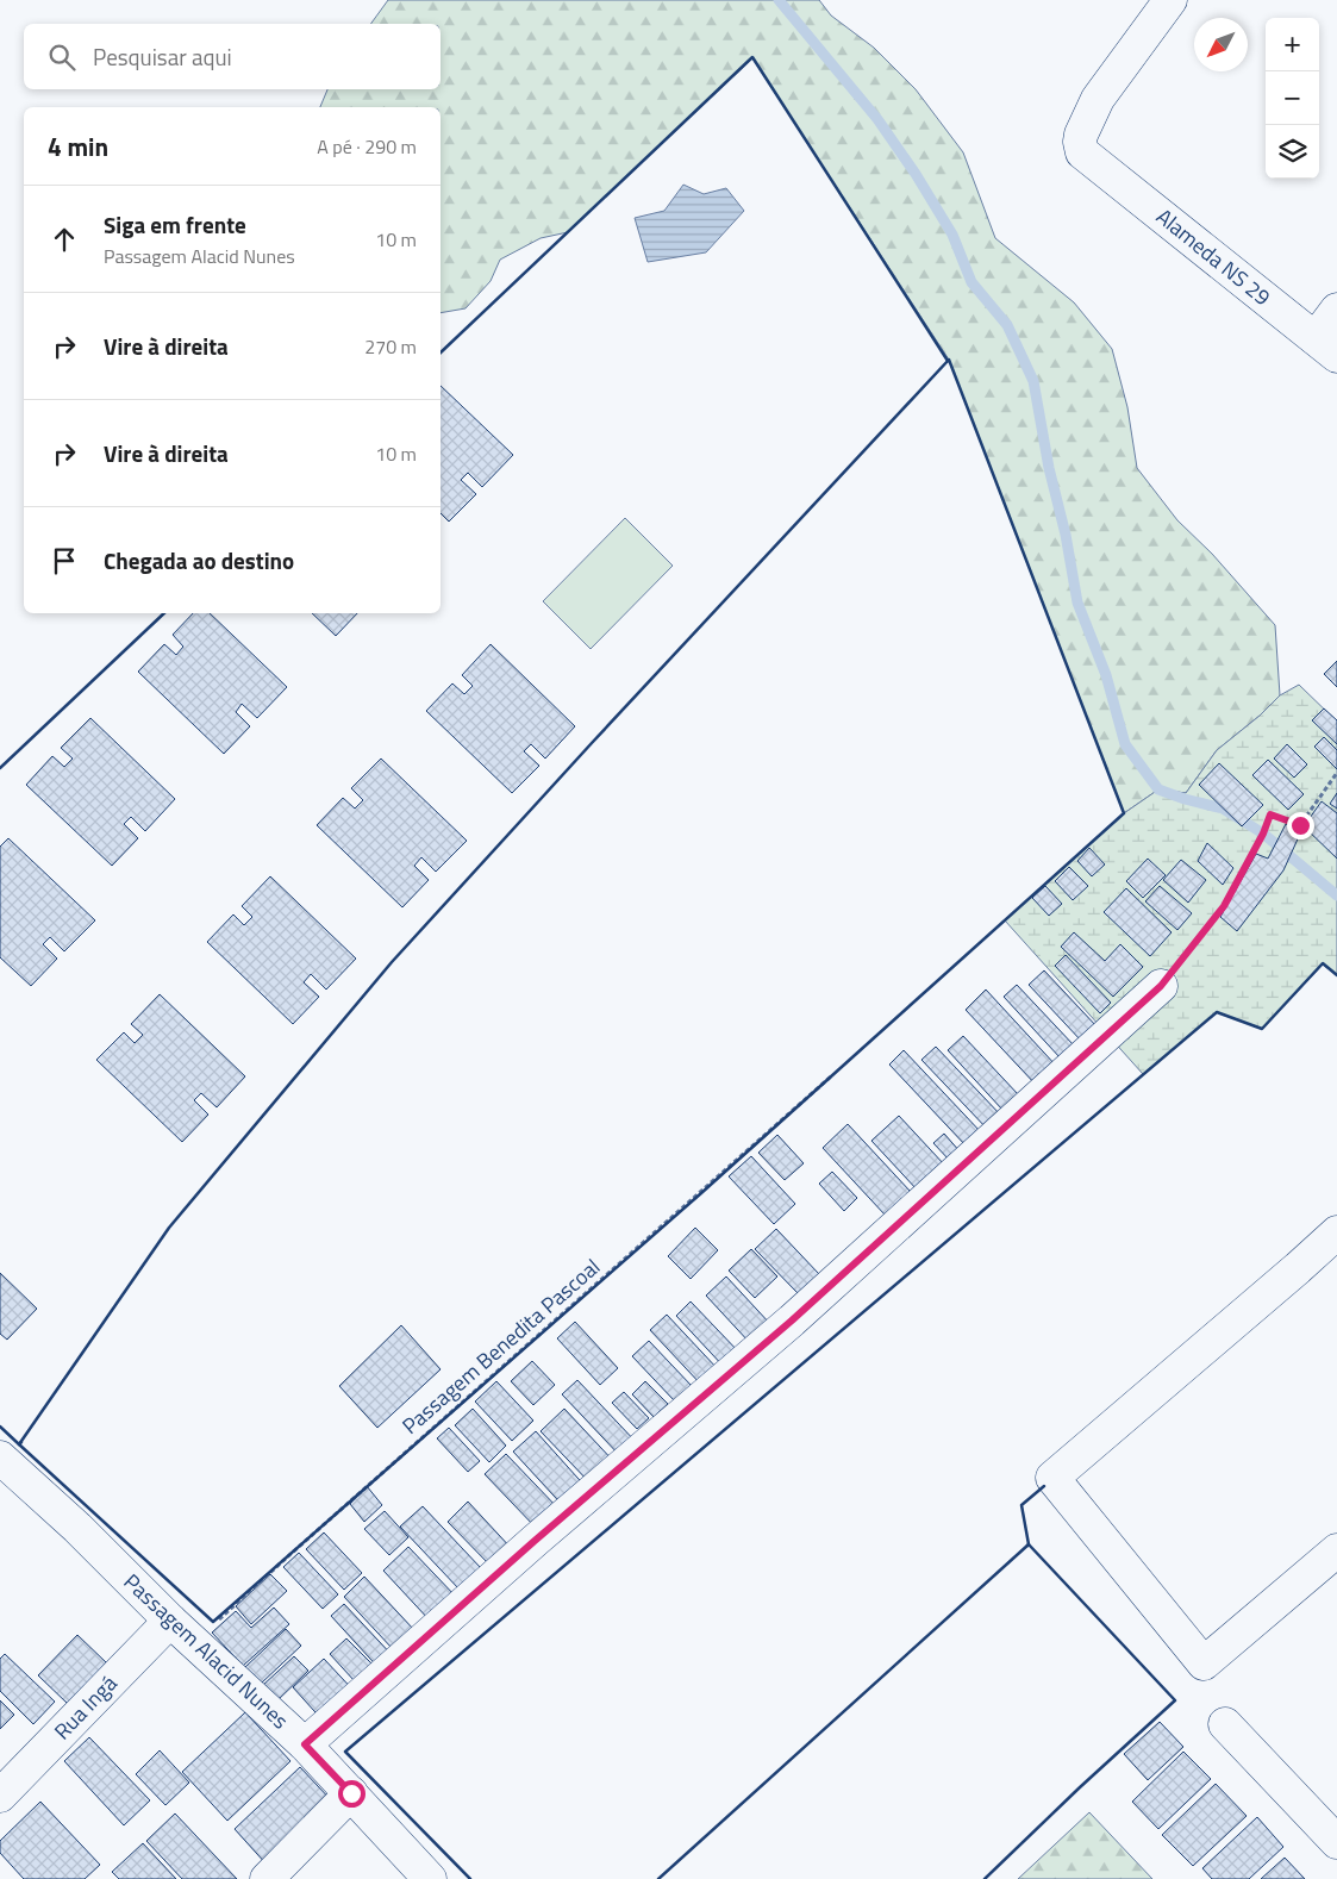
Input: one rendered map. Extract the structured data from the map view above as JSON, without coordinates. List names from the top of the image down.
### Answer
{
  "streets": {
    "street": ["Alameda NS 29", "Passagem Alacid Nunes", "Rua Ingá"],
    "path": ["Passagem Benedita Pascoal"]
  },
  "crossings": [
    ["Passagem Benedita Pascoal", "Passagem Alacid Nunes"],
    ["Passagem Alacid Nunes", "Rua Ingá"]
  ],
  "north": "bottom left",
  "page": {
    "map_buttons": ["+", "−"],
    "search": "Pesquisar aqui",
    "heading": ["4 min", "A pé · 290 m"],
    "list": [
      ["Siga em frente", "Passagem Alacid Nunes", "10 m"],
      ["Vire à direita", "270 m"],
      ["Vire à direita", "10 m"],
      "Chegada ao destino"
    ]
  }
}
